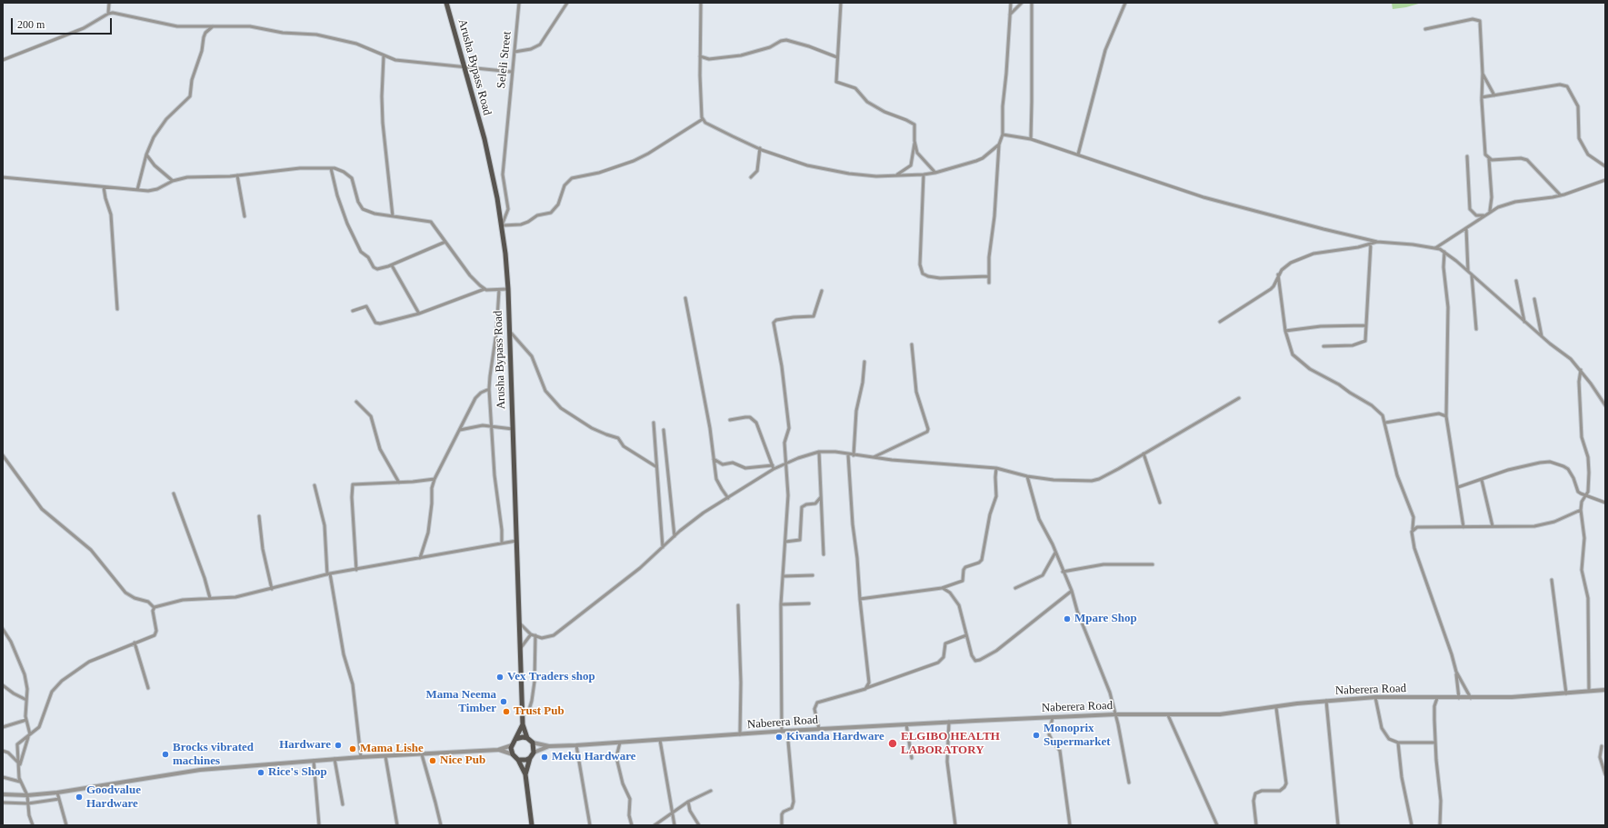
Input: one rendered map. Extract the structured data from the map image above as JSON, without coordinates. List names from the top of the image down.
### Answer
{
  "streets": {
    "main road": ["Arusha Bypass Road"],
    "street": ["Seleli Street", "Naberera Road"]
  },
  "crossings": [
    ["Seleli Street", "Arusha Bypass Road"],
    ["Arusha Bypass Road", "Naberera Road"]
  ],
  "places": [
    "Mpare Shop",
    "Vex Traders shop",
    "Mama Neema Timber",
    "Trust Pub",
    "Monoprix Supermarket",
    "Kivanda Hardware",
    "ELGIBO HEALTH LABORATORY",
    "Hardware",
    "Mama Lishe",
    "Brocks vibrated machines",
    "Meku Hardware",
    "Nice Pub",
    "Rice's Shop",
    "Goodvalue Hardware"
  ],
  "scale_bar": "200 m"
}
